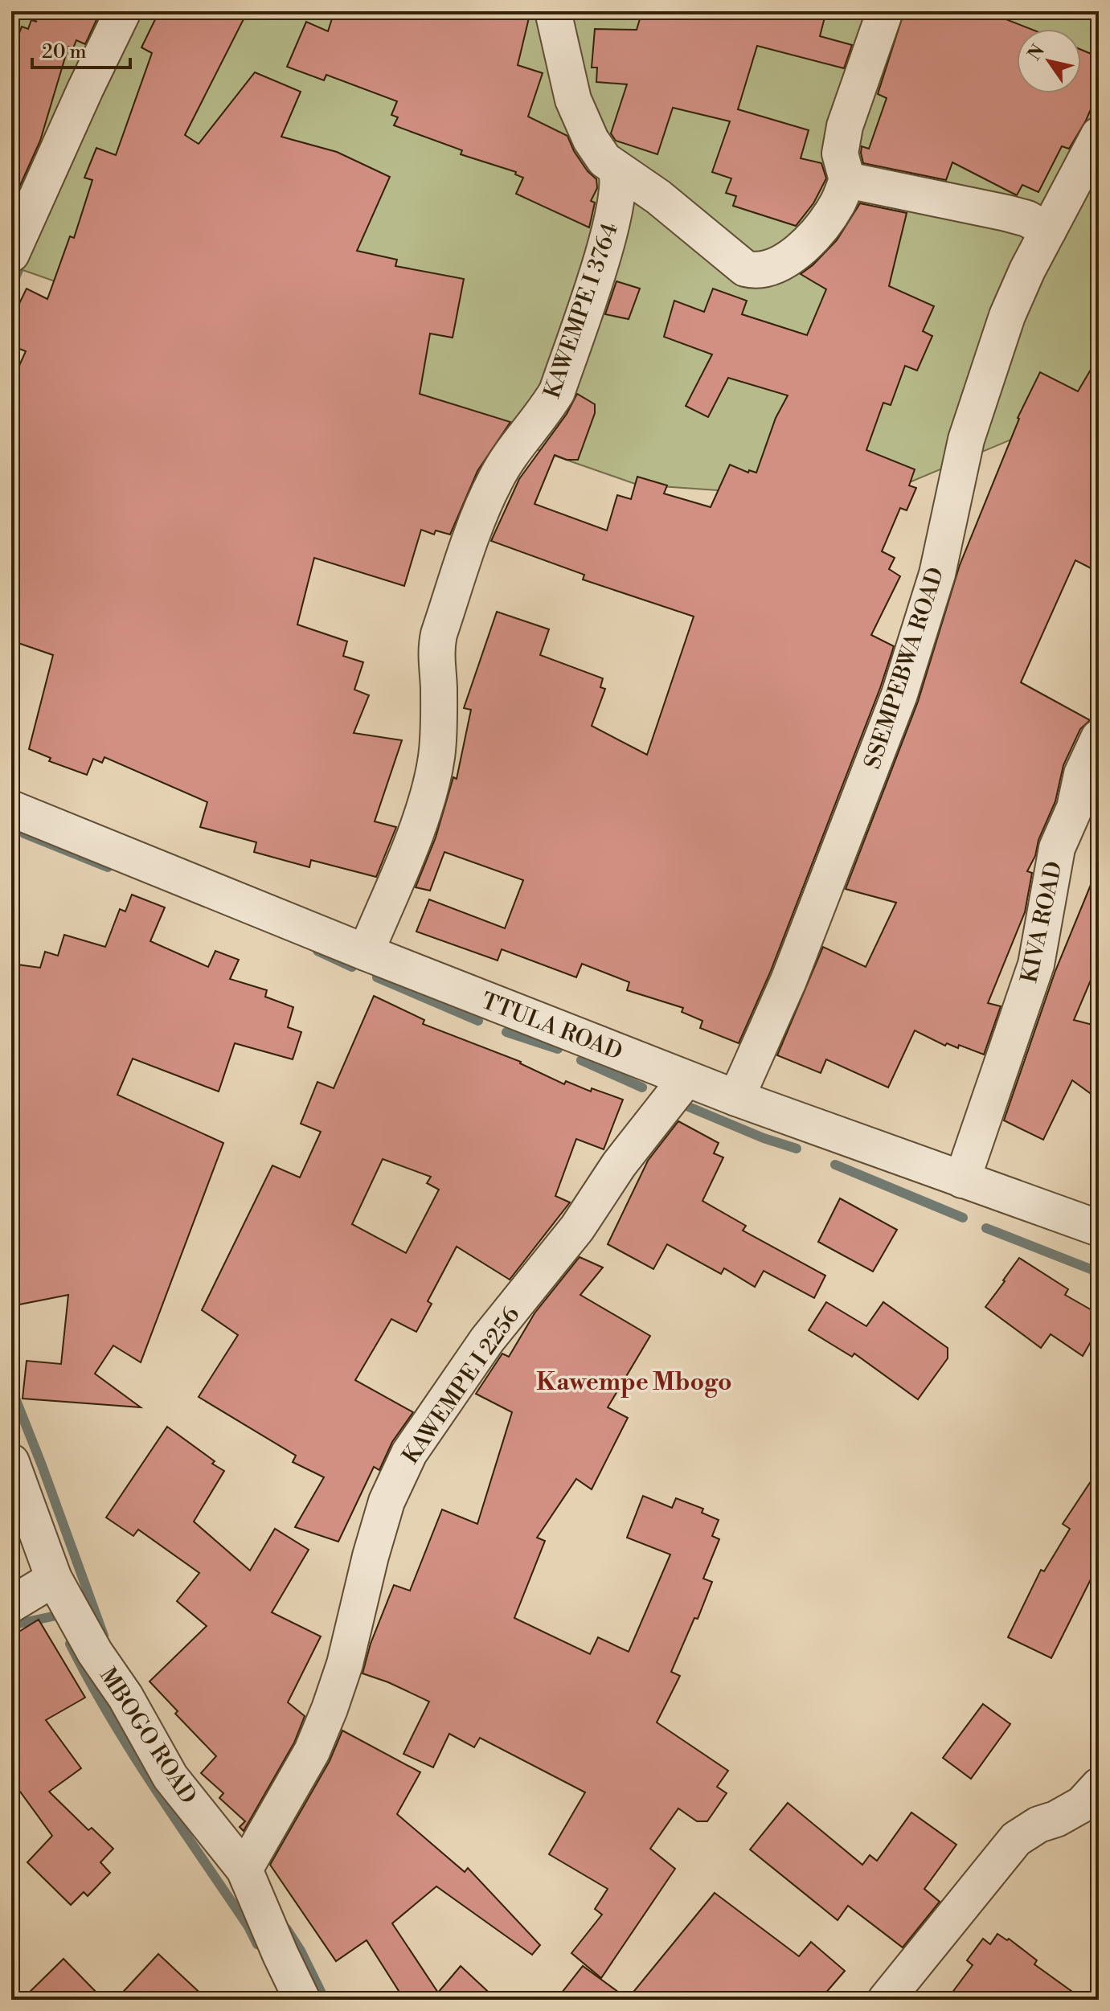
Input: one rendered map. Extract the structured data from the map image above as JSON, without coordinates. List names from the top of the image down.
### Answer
{
  "streets": {
    "street": [
      "KAWEMPE I 3764",
      "SSEMPEBWA ROAD",
      "KIVA ROAD",
      "TTULA ROAD",
      "KAWEMPE I 2256",
      "MBOGO ROAD"
    ]
  },
  "crossings": [
    ["KAWEMPE I 3764", "TTULA ROAD"],
    ["SSEMPEBWA ROAD", "TTULA ROAD"],
    ["KIVA ROAD", "TTULA ROAD"],
    ["TTULA ROAD", "KAWEMPE I 2256"],
    ["KAWEMPE I 2256", "MBOGO ROAD"]
  ],
  "districts": ["Kawempe Mbogo"],
  "scale_bar": "20 m",
  "north": "top left"
}
